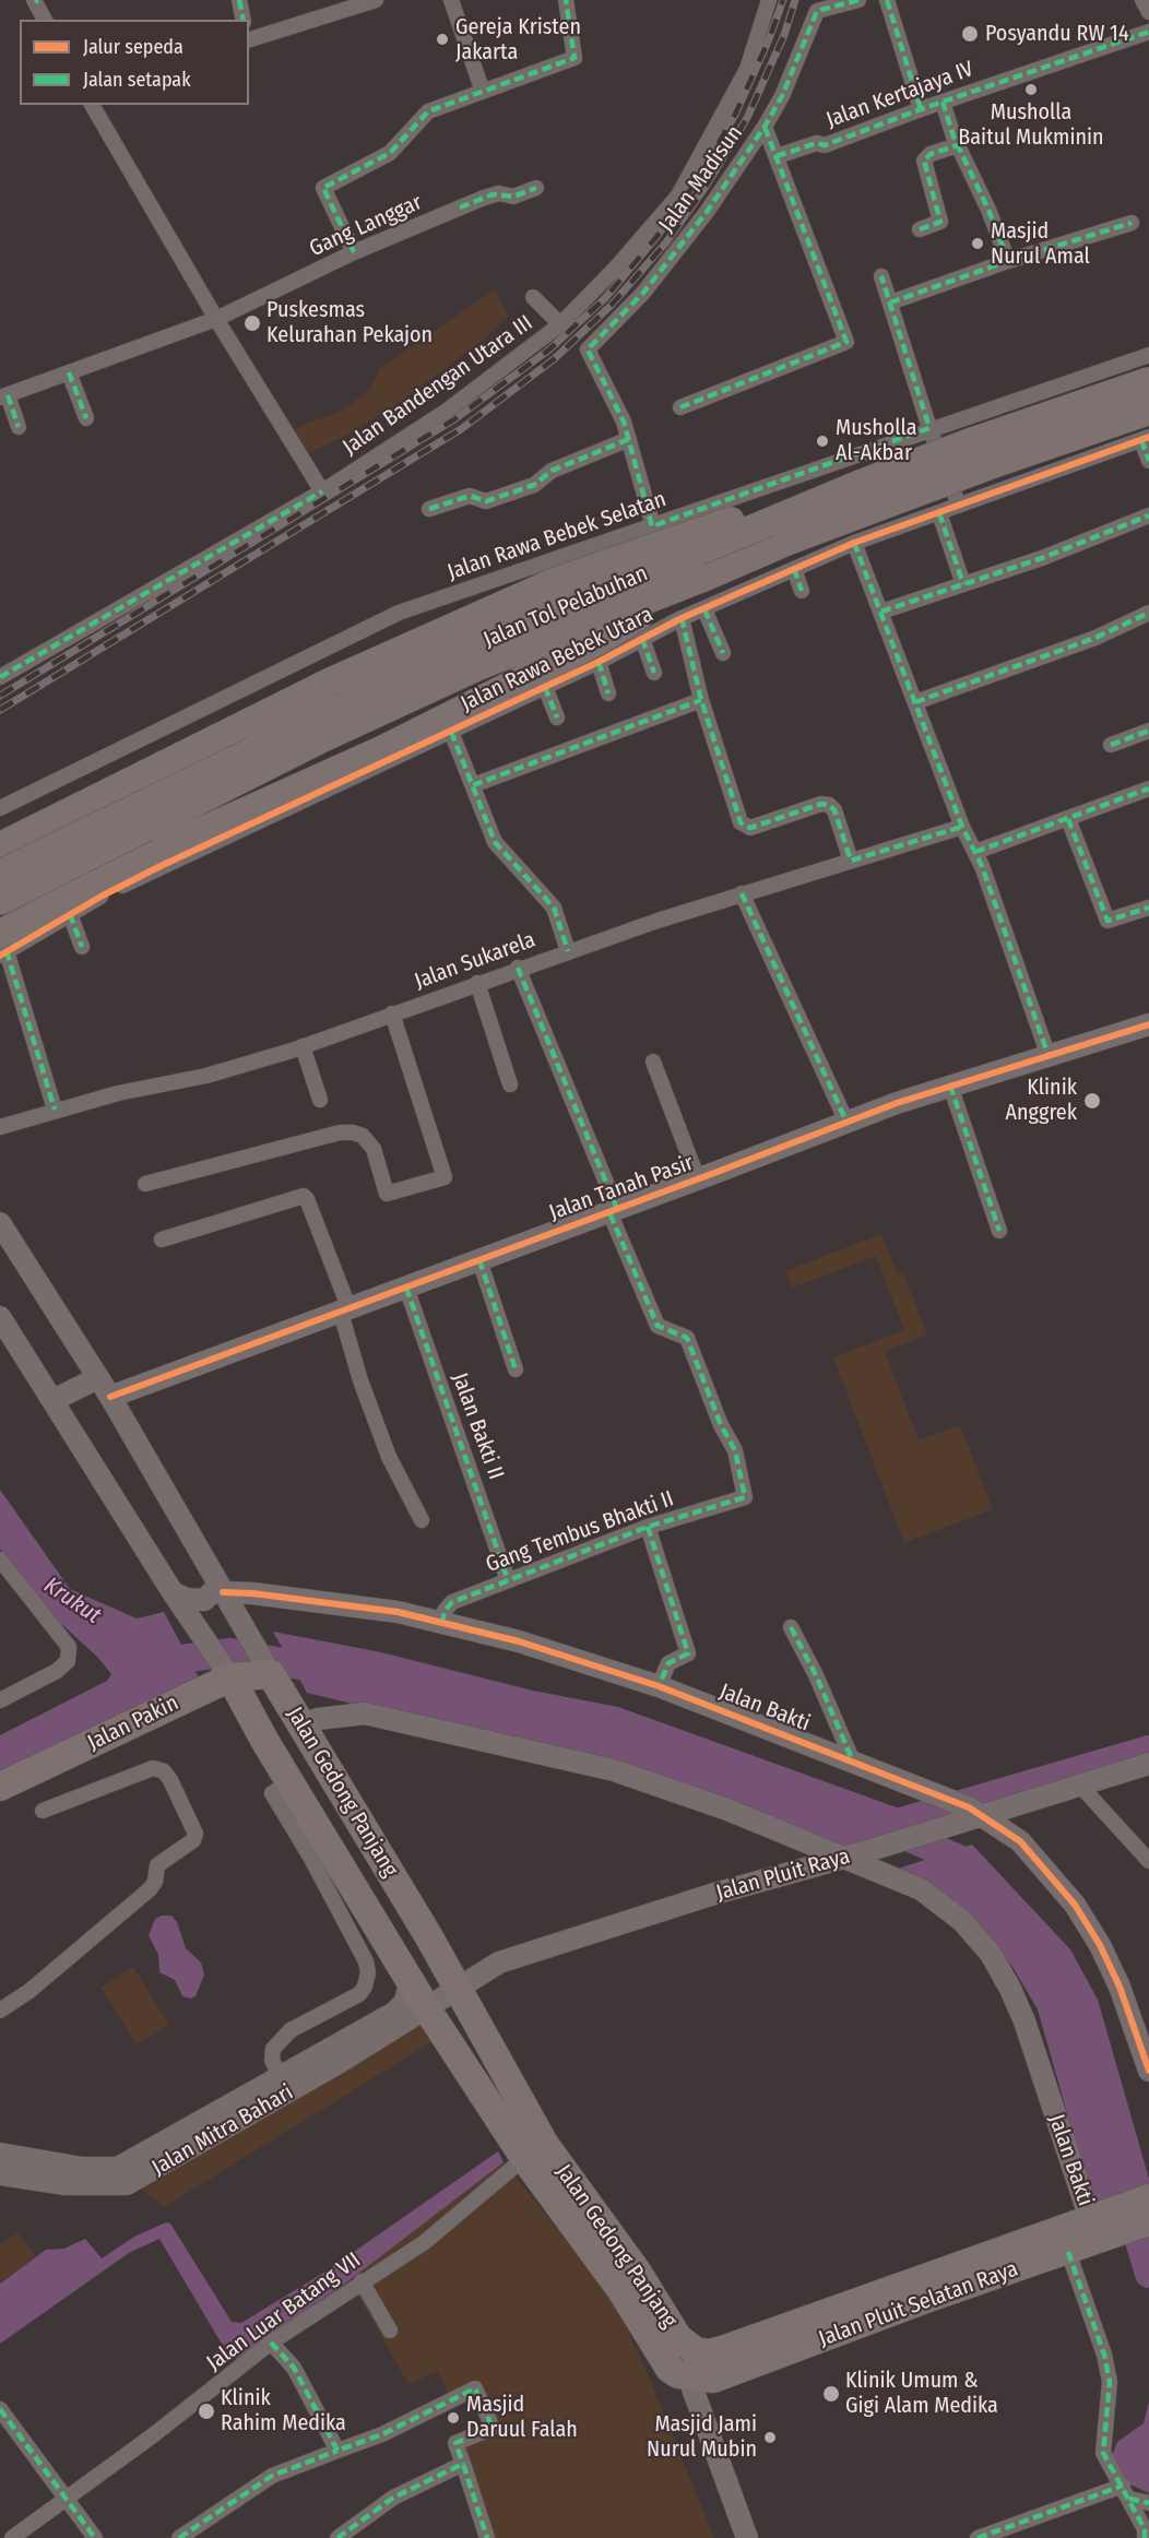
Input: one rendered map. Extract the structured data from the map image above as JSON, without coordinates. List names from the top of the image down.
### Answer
{
  "streets": {
    "highway": [
      "Jalan Tol Pelabuhan",
      "Jalan Pakin",
      "Jalan Gedong Panjang",
      "Jalan Pluit Selatan Raya"
    ],
    "street": [
      "Jalan Kertajaya IV",
      "Jalan Madisun",
      "Gang Langgar",
      "Jalan Bandengan Utara III",
      "Jalan Rawa Bebek Selatan",
      "Jalan Rawa Bebek Utara",
      "Jalan Sukarela",
      "Jalan Tanah Pasir",
      "Jalan Bakti II",
      "Gang Tembus Bhakti II",
      "Jalan Bakti",
      "Jalan Pluit Raya",
      "Jalan Mitra Bahari",
      "Jalan Luar Batang VII"
    ]
  },
  "crossings": [
    ["Jalan Tanah Pasir", "Jalan Bakti II"],
    ["Jalan Tanah Pasir", "Gang Tembus Bhakti II"],
    ["Jalan Tanah Pasir", "Jalan Gedong Panjang"],
    ["Jalan Bakti II", "Gang Tembus Bhakti II"],
    ["Gang Tembus Bhakti II", "Jalan Bakti"],
    ["Jalan Bakti", "Jalan Gedong Panjang"],
    ["Jalan Bakti", "Jalan Pluit Raya"],
    ["Jalan Bakti", "Jalan Pluit Selatan Raya"],
    ["Jalan Pakin", "Jalan Gedong Panjang"],
    ["Jalan Gedong Panjang", "Jalan Pluit Raya"],
    ["Jalan Gedong Panjang", "Jalan Mitra Bahari"],
    ["Jalan Gedong Panjang", "Jalan Pluit Selatan Raya"],
    ["Jalan Gedong Panjang", "Jalan Luar Batang VII"],
    ["Jalan Pluit Raya", "Jalan Mitra Bahari"]
  ],
  "water": ["Krukut"],
  "places": [
    "Posyandu RW 14",
    "Gereja Kristen Jakarta",
    "Musholla Baitul Mukminin",
    "Masjid Nurul Amal",
    "Puskesmas Kelurahan Pekajon",
    "Musholla Al-Akbar",
    "Klinik Anggrek",
    "Klinik Umum & Gigi Alam Medika",
    "Klinik Rahim Medika",
    "Masjid Daruul Falah",
    "Masjid Jami Nurul Mubin"
  ],
  "legend": ["Jalur sepeda", "Jalan setapak"]
}
